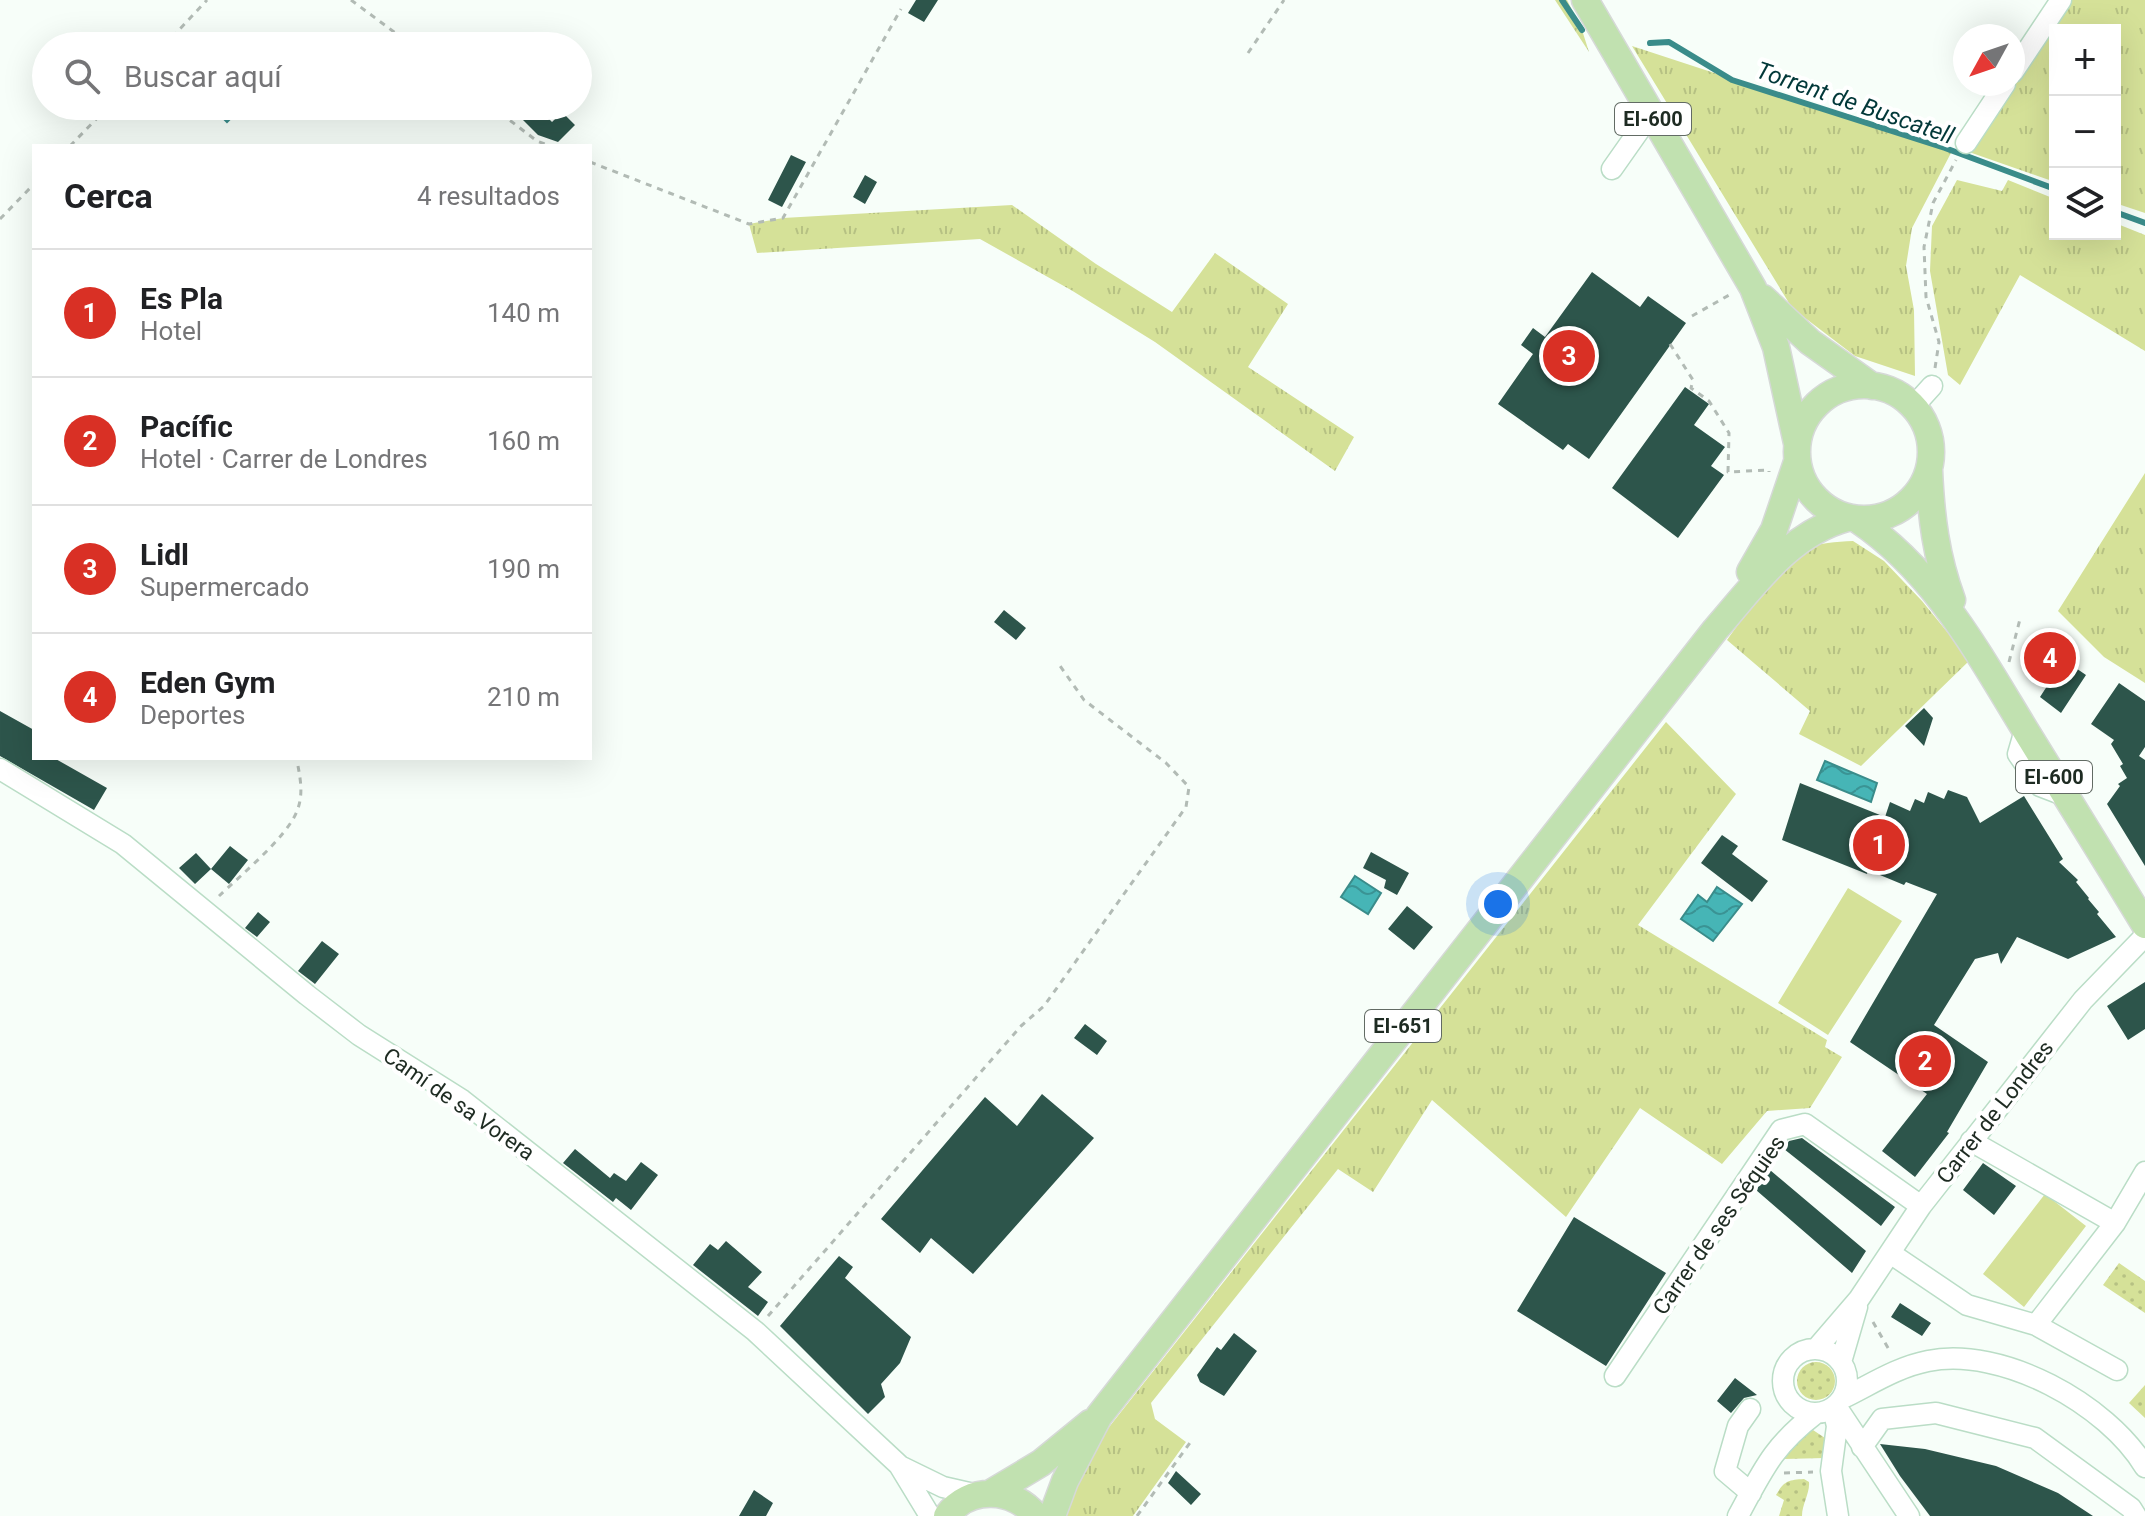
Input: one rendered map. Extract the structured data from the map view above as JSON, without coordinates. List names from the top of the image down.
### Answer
{
  "streets": {
    "main road": ["EI-600", "EI-651"],
    "street": ["Camí de sa Vorera", "Carrer de Londres", "Carrer de ses Séquies"]
  },
  "crossings": [
    ["EI-600", "EI-651"],
    ["EI-651", "Camí de sa Vorera"],
    ["Carrer de Londres", "Carrer de ses Séquies"]
  ],
  "water": ["Torrent de Buscatell"],
  "north": "bottom left",
  "page": {
    "map_buttons": ["+", "−"],
    "search": "Buscar aquí",
    "heading": ["Cerca", "4 resultados"],
    "list": [
      {
        "mark": "1",
        "name": "Es Pla",
        "note": "Hotel",
        "value": "140 m"
      },
      {
        "mark": "2",
        "name": "Pacífic",
        "note": "Hotel · Carrer de Londres",
        "value": "160 m"
      },
      {
        "mark": "3",
        "name": "Lidl",
        "note": "Supermercado",
        "value": "190 m"
      },
      {
        "mark": "4",
        "name": "Eden Gym",
        "note": "Deportes",
        "value": "210 m"
      }
    ],
    "pins": [
      "3",
      "4",
      "1",
      "2"
    ]
  }
}
